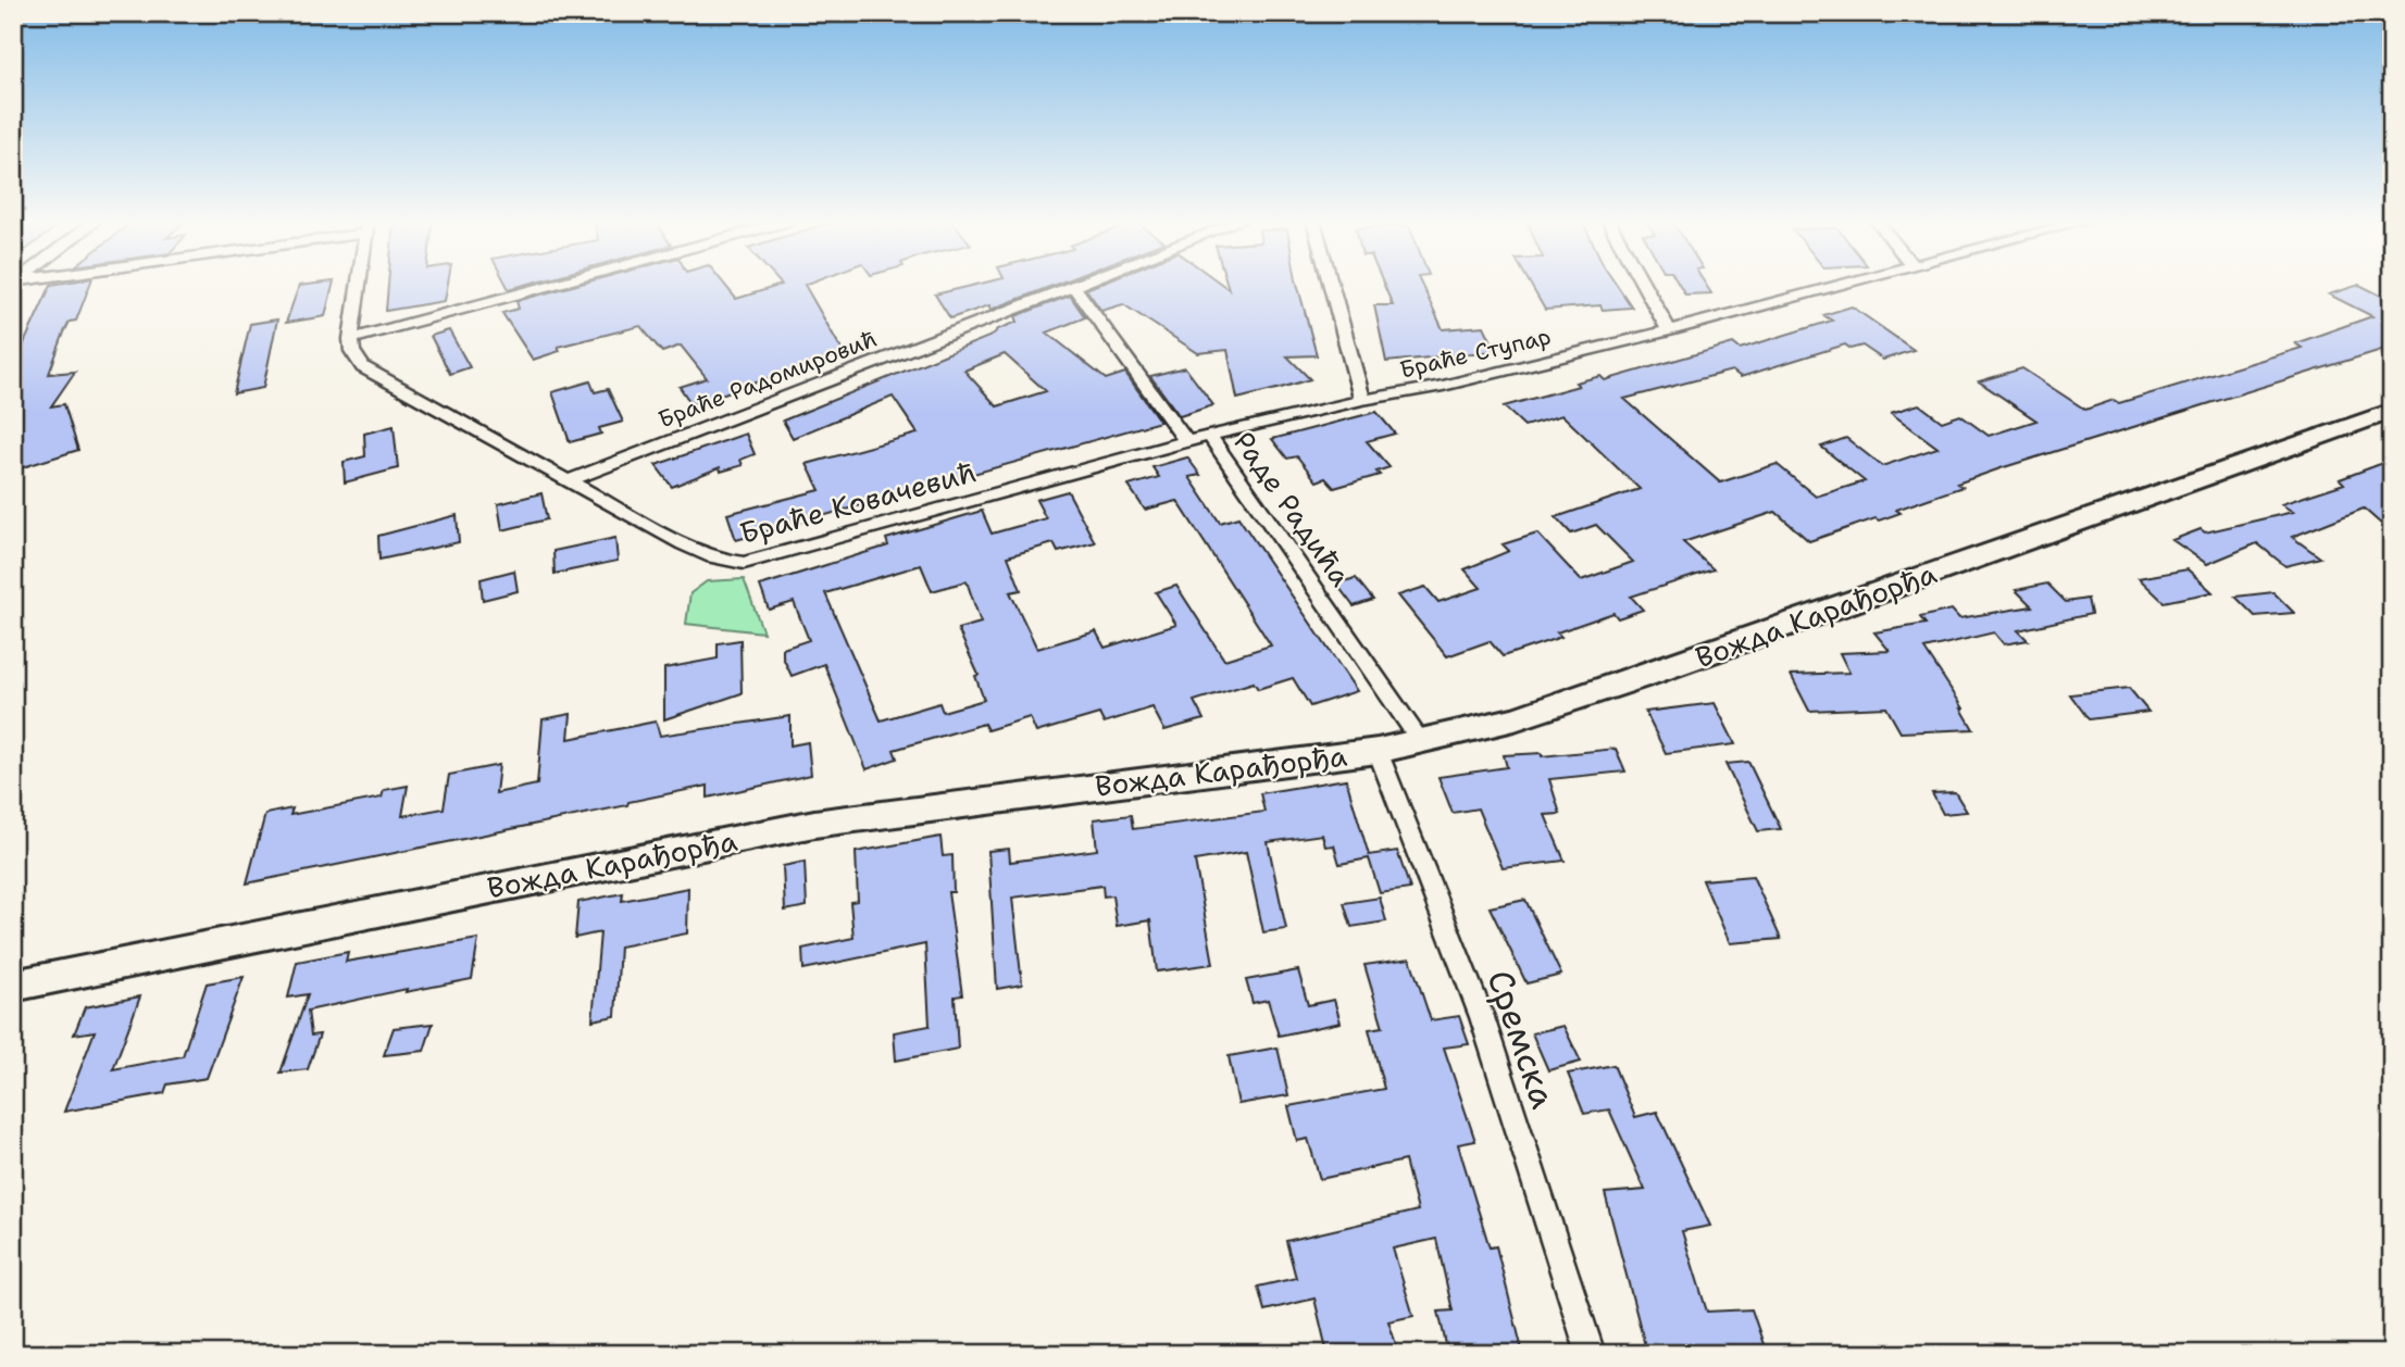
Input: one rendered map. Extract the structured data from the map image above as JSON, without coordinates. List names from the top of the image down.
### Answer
{
  "streets": {
    "main road": ["Вожда Карађорђа"],
    "street": [
      "Браће Ступар",
      "Браће Радомировић",
      "Браће Ковачевић",
      "Раде Радића",
      "Сремска"
    ]
  },
  "crossings": [
    ["Браће Ступар", "Раде Радића"],
    ["Браће Радомировић", "Браће Ковачевић"],
    ["Браће Ковачевић", "Раде Радића"],
    ["Раде Радића", "Вожда Карађорђа"],
    ["Вожда Карађорђа", "Сремска"]
  ]
}
